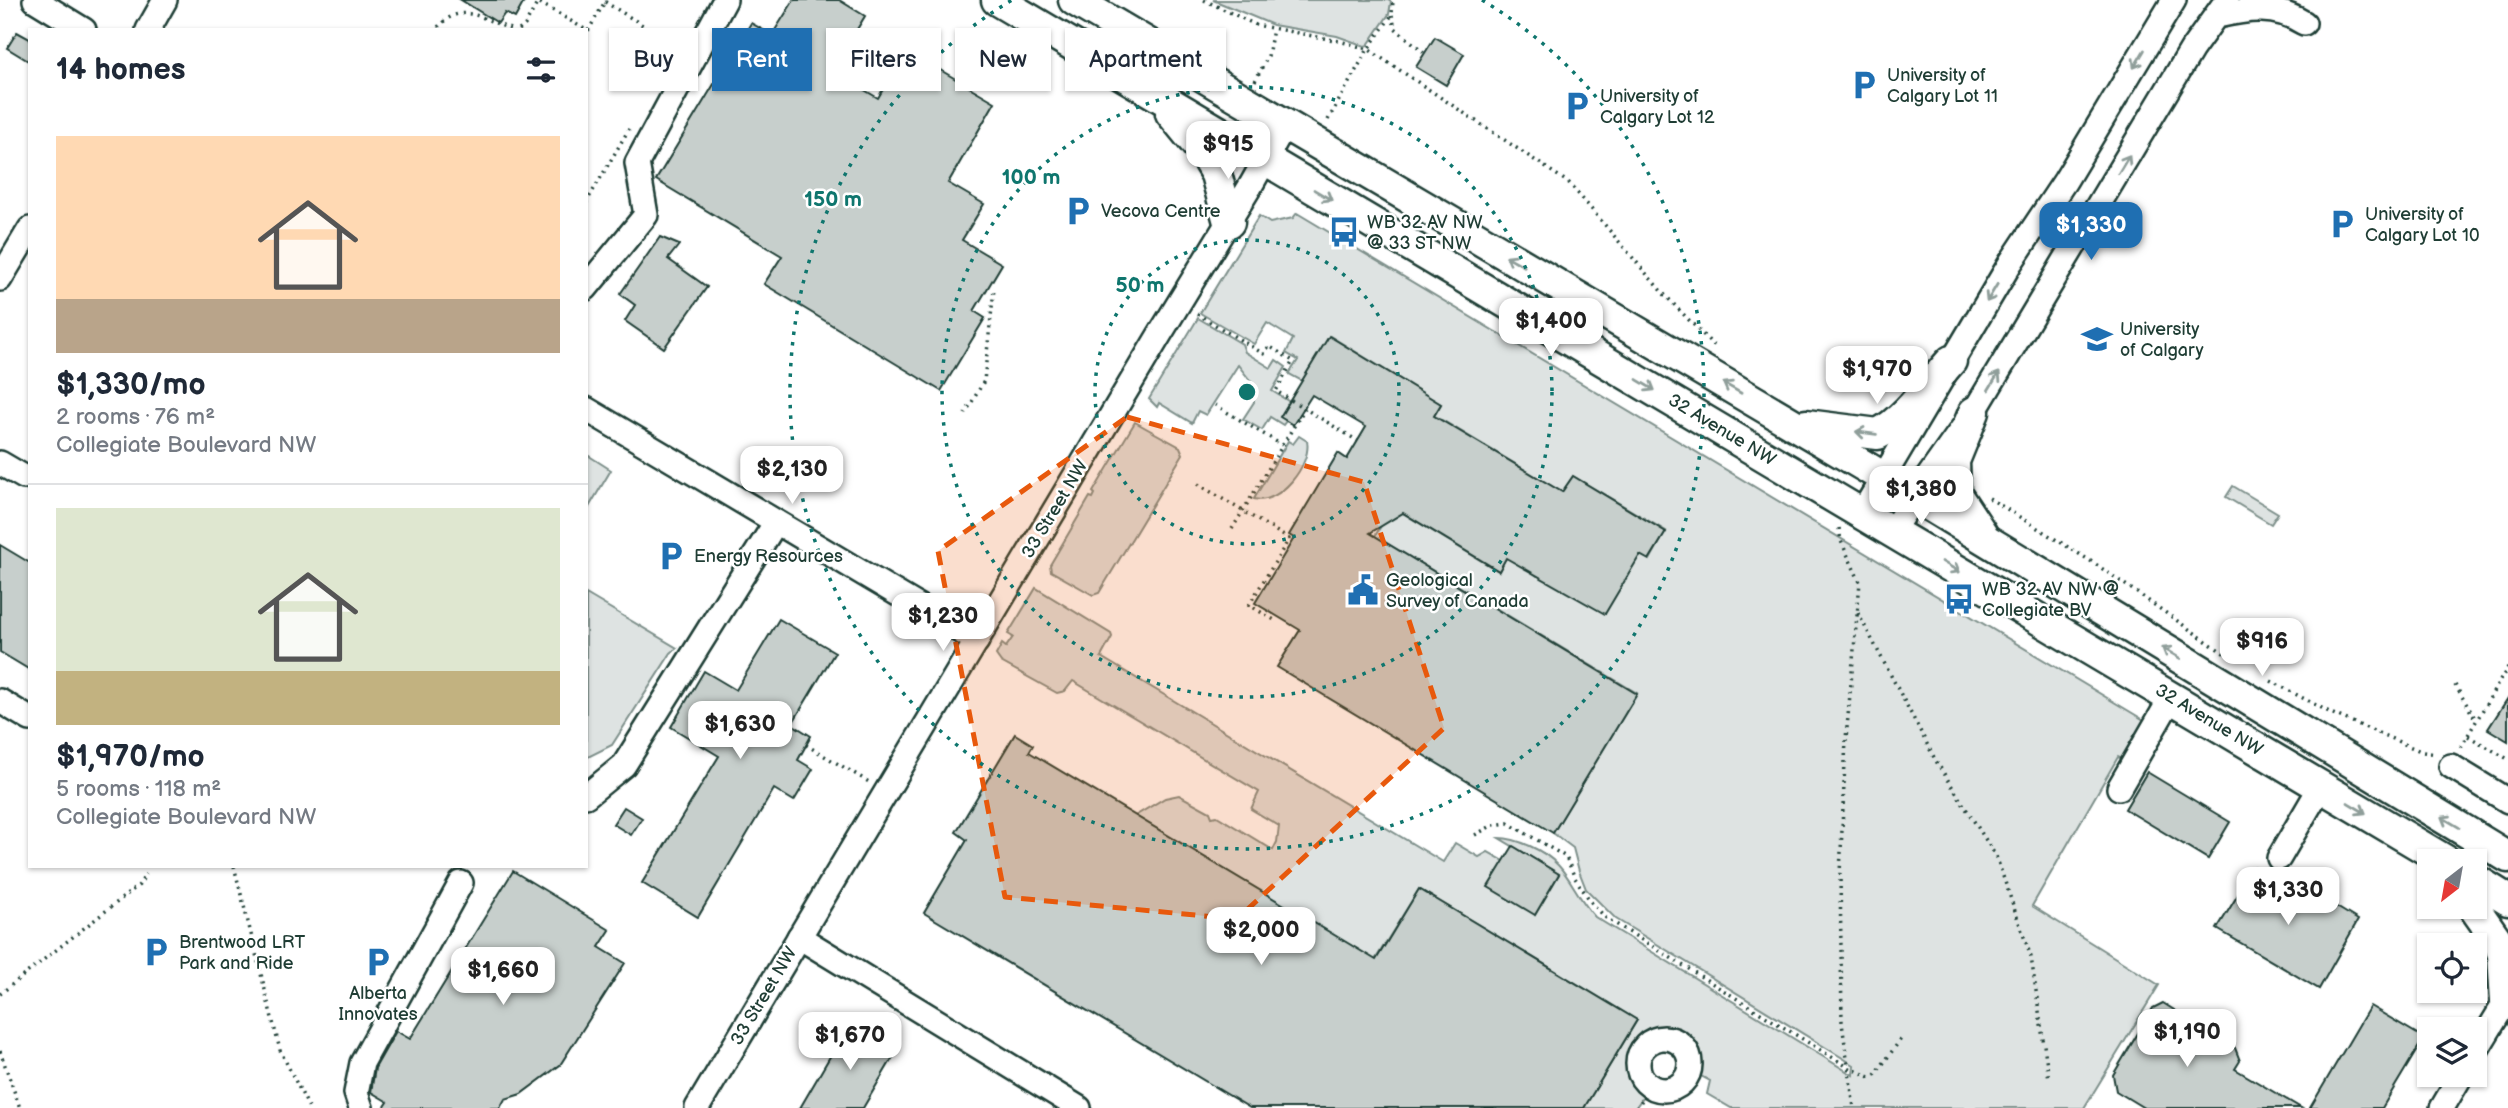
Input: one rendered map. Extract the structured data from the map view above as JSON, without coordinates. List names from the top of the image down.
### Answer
{
  "streets": {
    "main road": ["32 Avenue NW"],
    "street": ["33 Street NW"]
  },
  "crossings": [
    ["32 Avenue NW", "33 Street NW"]
  ],
  "places": {
    "parking": [
      "University of Calgary Lot 11",
      "University of Calgary Lot 12",
      "Vecova Centre",
      "University of Calgary Lot 10",
      "Energy Resources",
      "Brentwood LRT Park and Ride",
      "Alberta Innovates"
    ],
    "bus stop": ["WB 32 AV NW @ 33 ST NW", "WB 32 AV NW @ Collegiate BV"],
    "school or university": ["University of Calgary"],
    "public building": ["Geological Survey of Canada"]
  },
  "north": "bottom left",
  "page": {
    "chip": [
      "Buy",
      "Rent",
      "Filters",
      "New",
      "Apartment"
    ],
    "heading": "14 homes",
    "list": [
      {
        "name": "$1,330/mo",
        "note": "2 rooms · 76 m² · Collegiate Boulevard NW"
      },
      {
        "name": "$1,970/mo",
        "note": "5 rooms · 118 m² · Collegiate Boulevard NW"
      }
    ],
    "price": [
      "$915",
      "$1,330",
      "$1,400",
      "$1,970",
      "$2,130",
      "$1,380",
      "$1,230",
      "$916",
      "$1,630",
      "$1,330",
      "$2,000",
      "$1,660",
      "$1,190",
      "$1,670"
    ]
  },
  "rings": ["100 m", "150 m", "50 m"]
}
